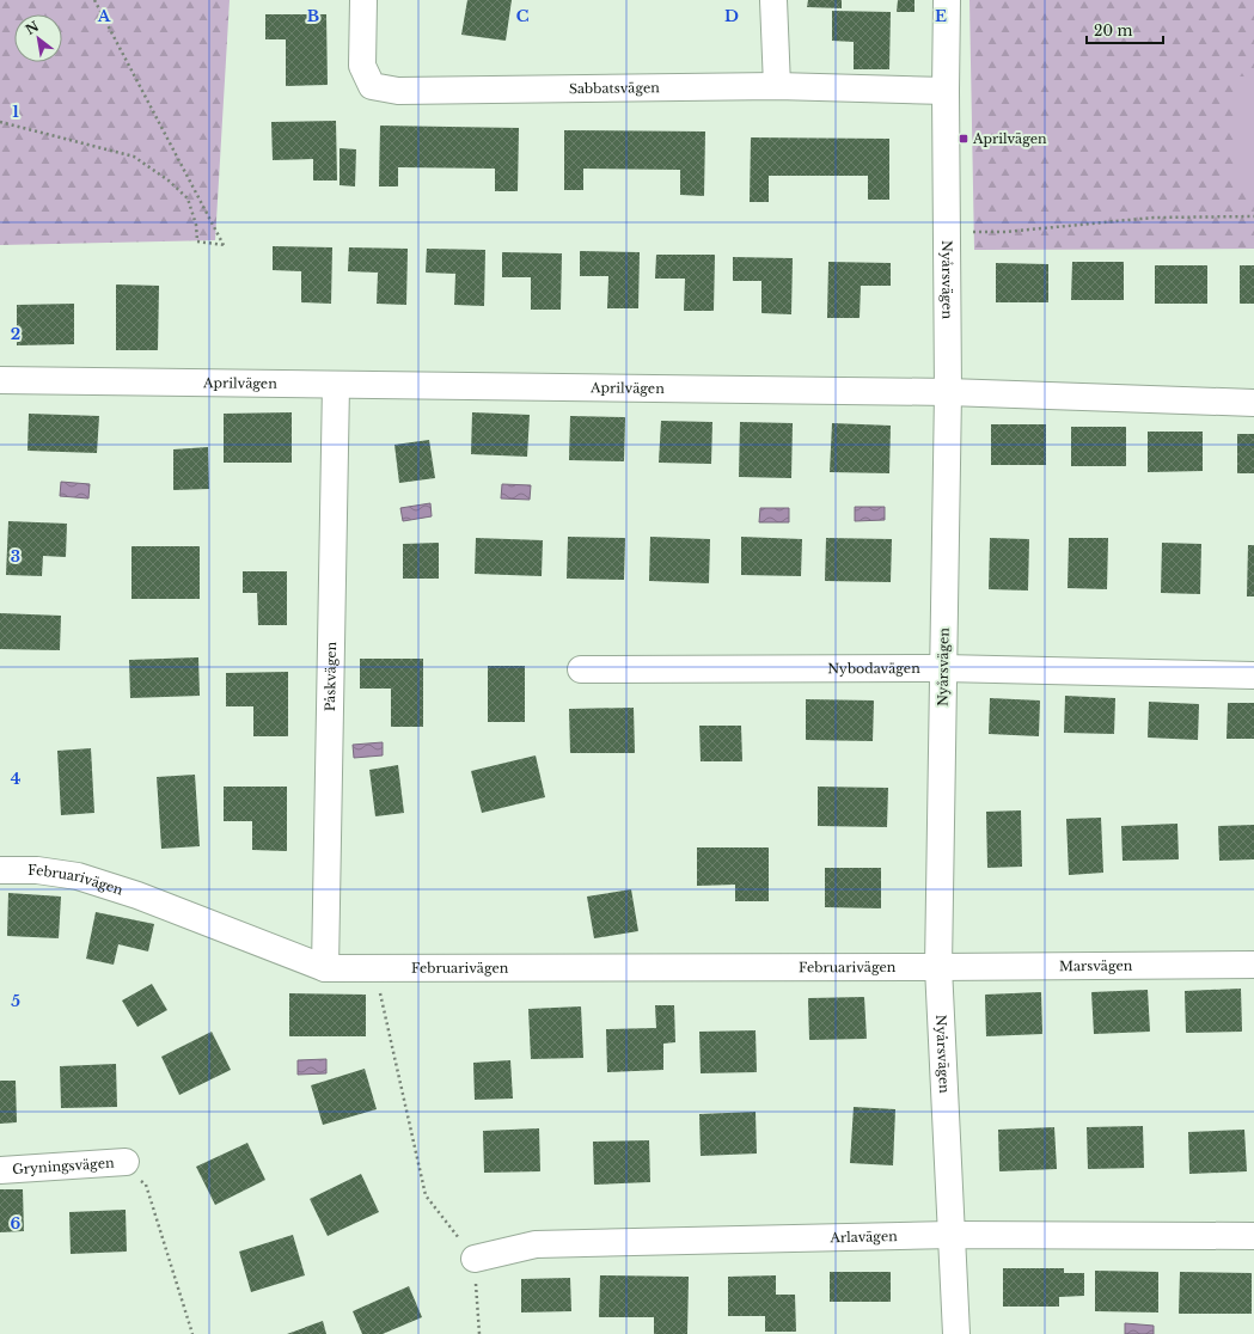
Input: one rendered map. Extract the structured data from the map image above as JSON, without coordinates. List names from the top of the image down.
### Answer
{
  "streets": {
    "street": [
      "Sabbatsvägen",
      "Nyårsvägen",
      "Aprilvägen",
      "Nybodavägen",
      "Påskvägen",
      "Februarivägen",
      "Marsvägen",
      "Gryningsvägen",
      "Arlavägen"
    ]
  },
  "crossings": [
    ["Sabbatsvägen", "Nyårsvägen"],
    ["Nyårsvägen", "Aprilvägen"],
    ["Nyårsvägen", "Nybodavägen"],
    ["Nyårsvägen", "Februarivägen"],
    ["Nyårsvägen", "Marsvägen"],
    ["Nyårsvägen", "Arlavägen"],
    ["Aprilvägen", "Påskvägen"],
    ["Påskvägen", "Februarivägen"],
    ["Februarivägen", "Marsvägen"]
  ],
  "places": {
    "transit": ["Aprilvägen"]
  },
  "scale_bar": "20 m",
  "north": "top left",
  "grid": {
    "columns": [
      "A",
      "B",
      "C",
      "D",
      "E"
    ],
    "rows": [
      "1",
      "2",
      "3",
      "4",
      "5",
      "6"
    ]
  }
}
